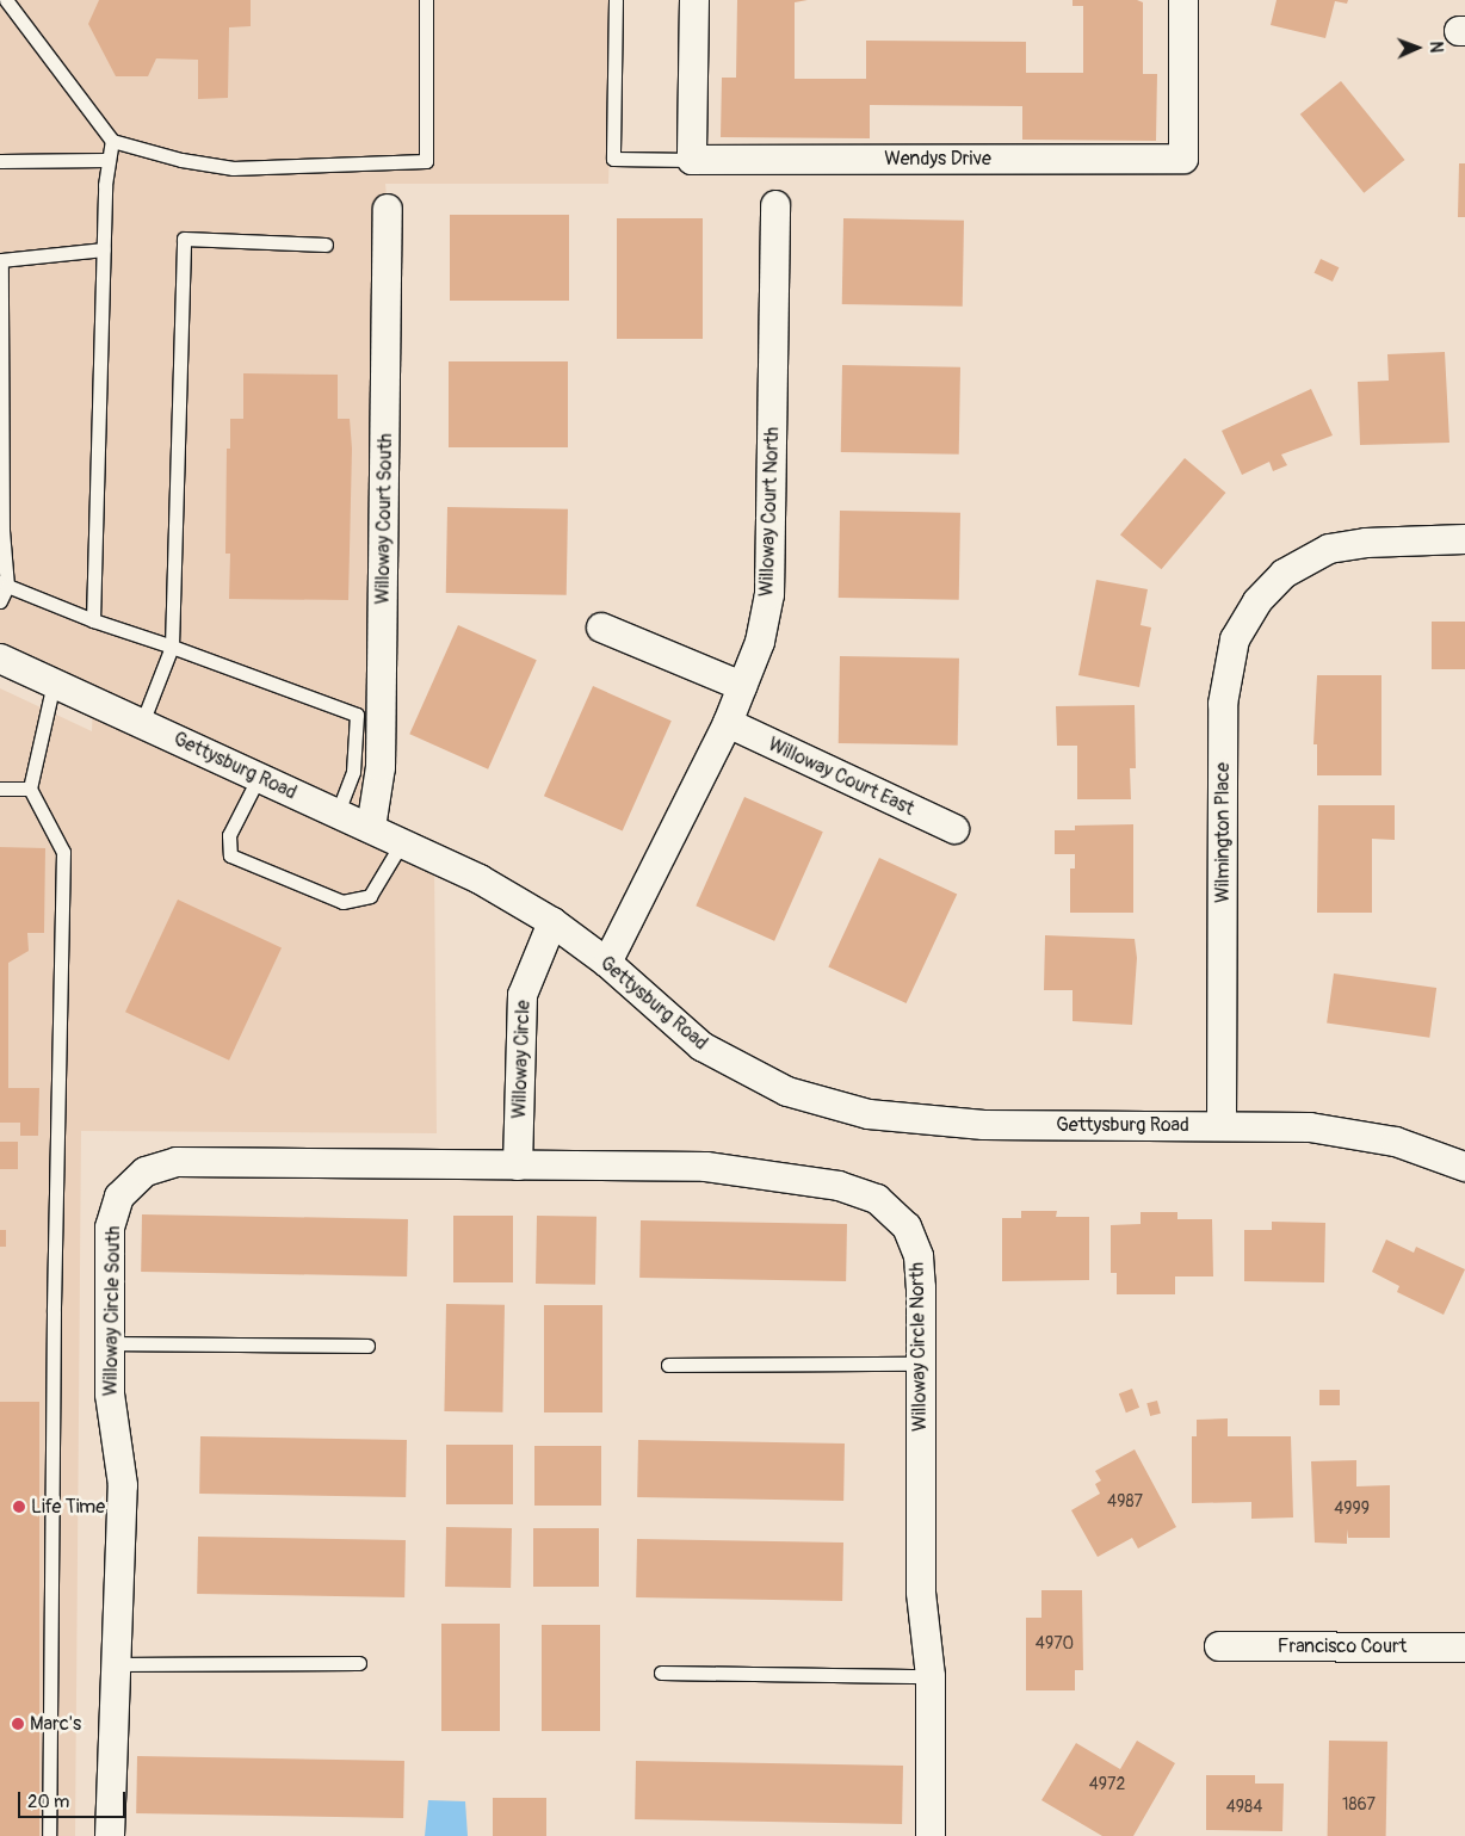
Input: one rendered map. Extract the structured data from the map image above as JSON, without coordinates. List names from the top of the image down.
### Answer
{
  "streets": {
    "street": [
      "Wendys Drive",
      "Willoway Court North",
      "Willoway Court South",
      "Gettysburg Road",
      "Willoway Court East",
      "Wilmington Place",
      "Willoway Circle",
      "Willoway Circle South",
      "Willoway Circle North",
      "Francisco Court"
    ]
  },
  "crossings": [
    ["Willoway Court North", "Gettysburg Road"],
    ["Willoway Court North", "Willoway Court East"],
    ["Willoway Court South", "Gettysburg Road"],
    ["Gettysburg Road", "Wilmington Place"],
    ["Gettysburg Road", "Willoway Circle"],
    ["Willoway Circle", "Willoway Circle South"],
    ["Willoway Circle", "Willoway Circle North"],
    ["Willoway Circle South", "Willoway Circle North"]
  ],
  "places": ["Life Time", "Marc's"],
  "house_numbers": [
    "4987",
    "4999",
    "4970",
    "4972",
    "1867",
    "4984"
  ],
  "scale_bar": "20 m",
  "north": "right"
}
